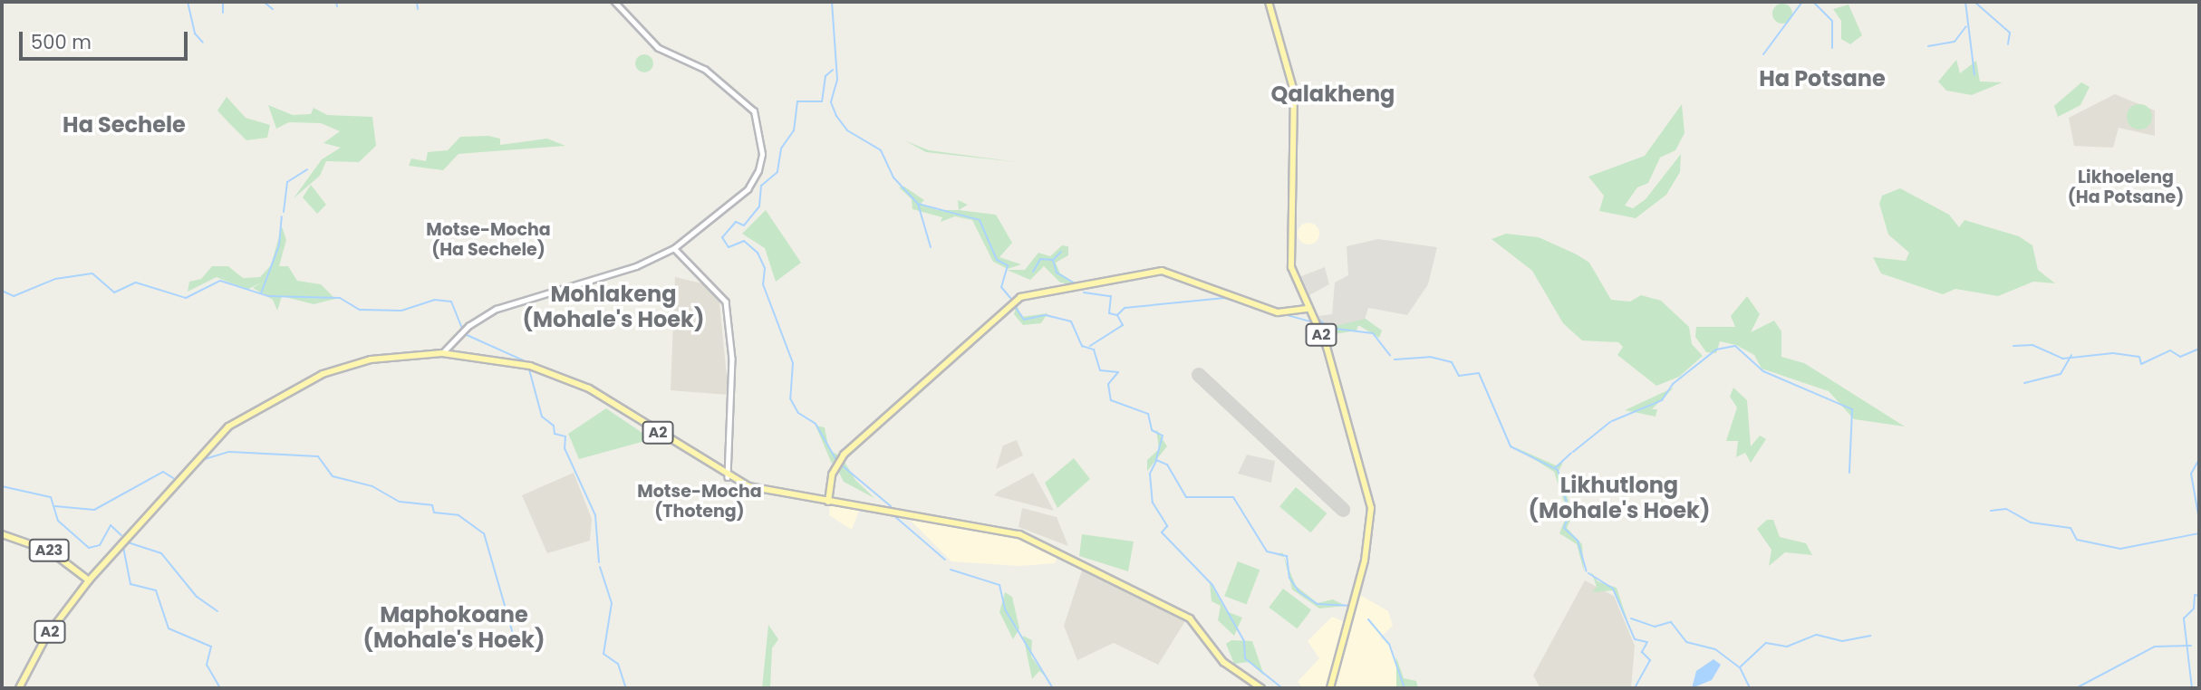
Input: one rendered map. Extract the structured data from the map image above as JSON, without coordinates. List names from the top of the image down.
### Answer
{
  "streets": {
    "main road": ["A2", "A23"]
  },
  "crossings": [
    ["A2", "A23"]
  ],
  "districts": [
    "Ha Potsane",
    "Qalakheng",
    "Ha Sechele",
    "Likhoeleng (Ha Potsane)",
    "Motse-Mocha (Ha Sechele)",
    "Mohlakeng (Mohale's Hoek)",
    "Likhutlong (Mohale's Hoek)",
    "Motse-Mocha (Thoteng)",
    "Maphokoane (Mohale's Hoek)"
  ],
  "scale_bar": "500 m"
}
